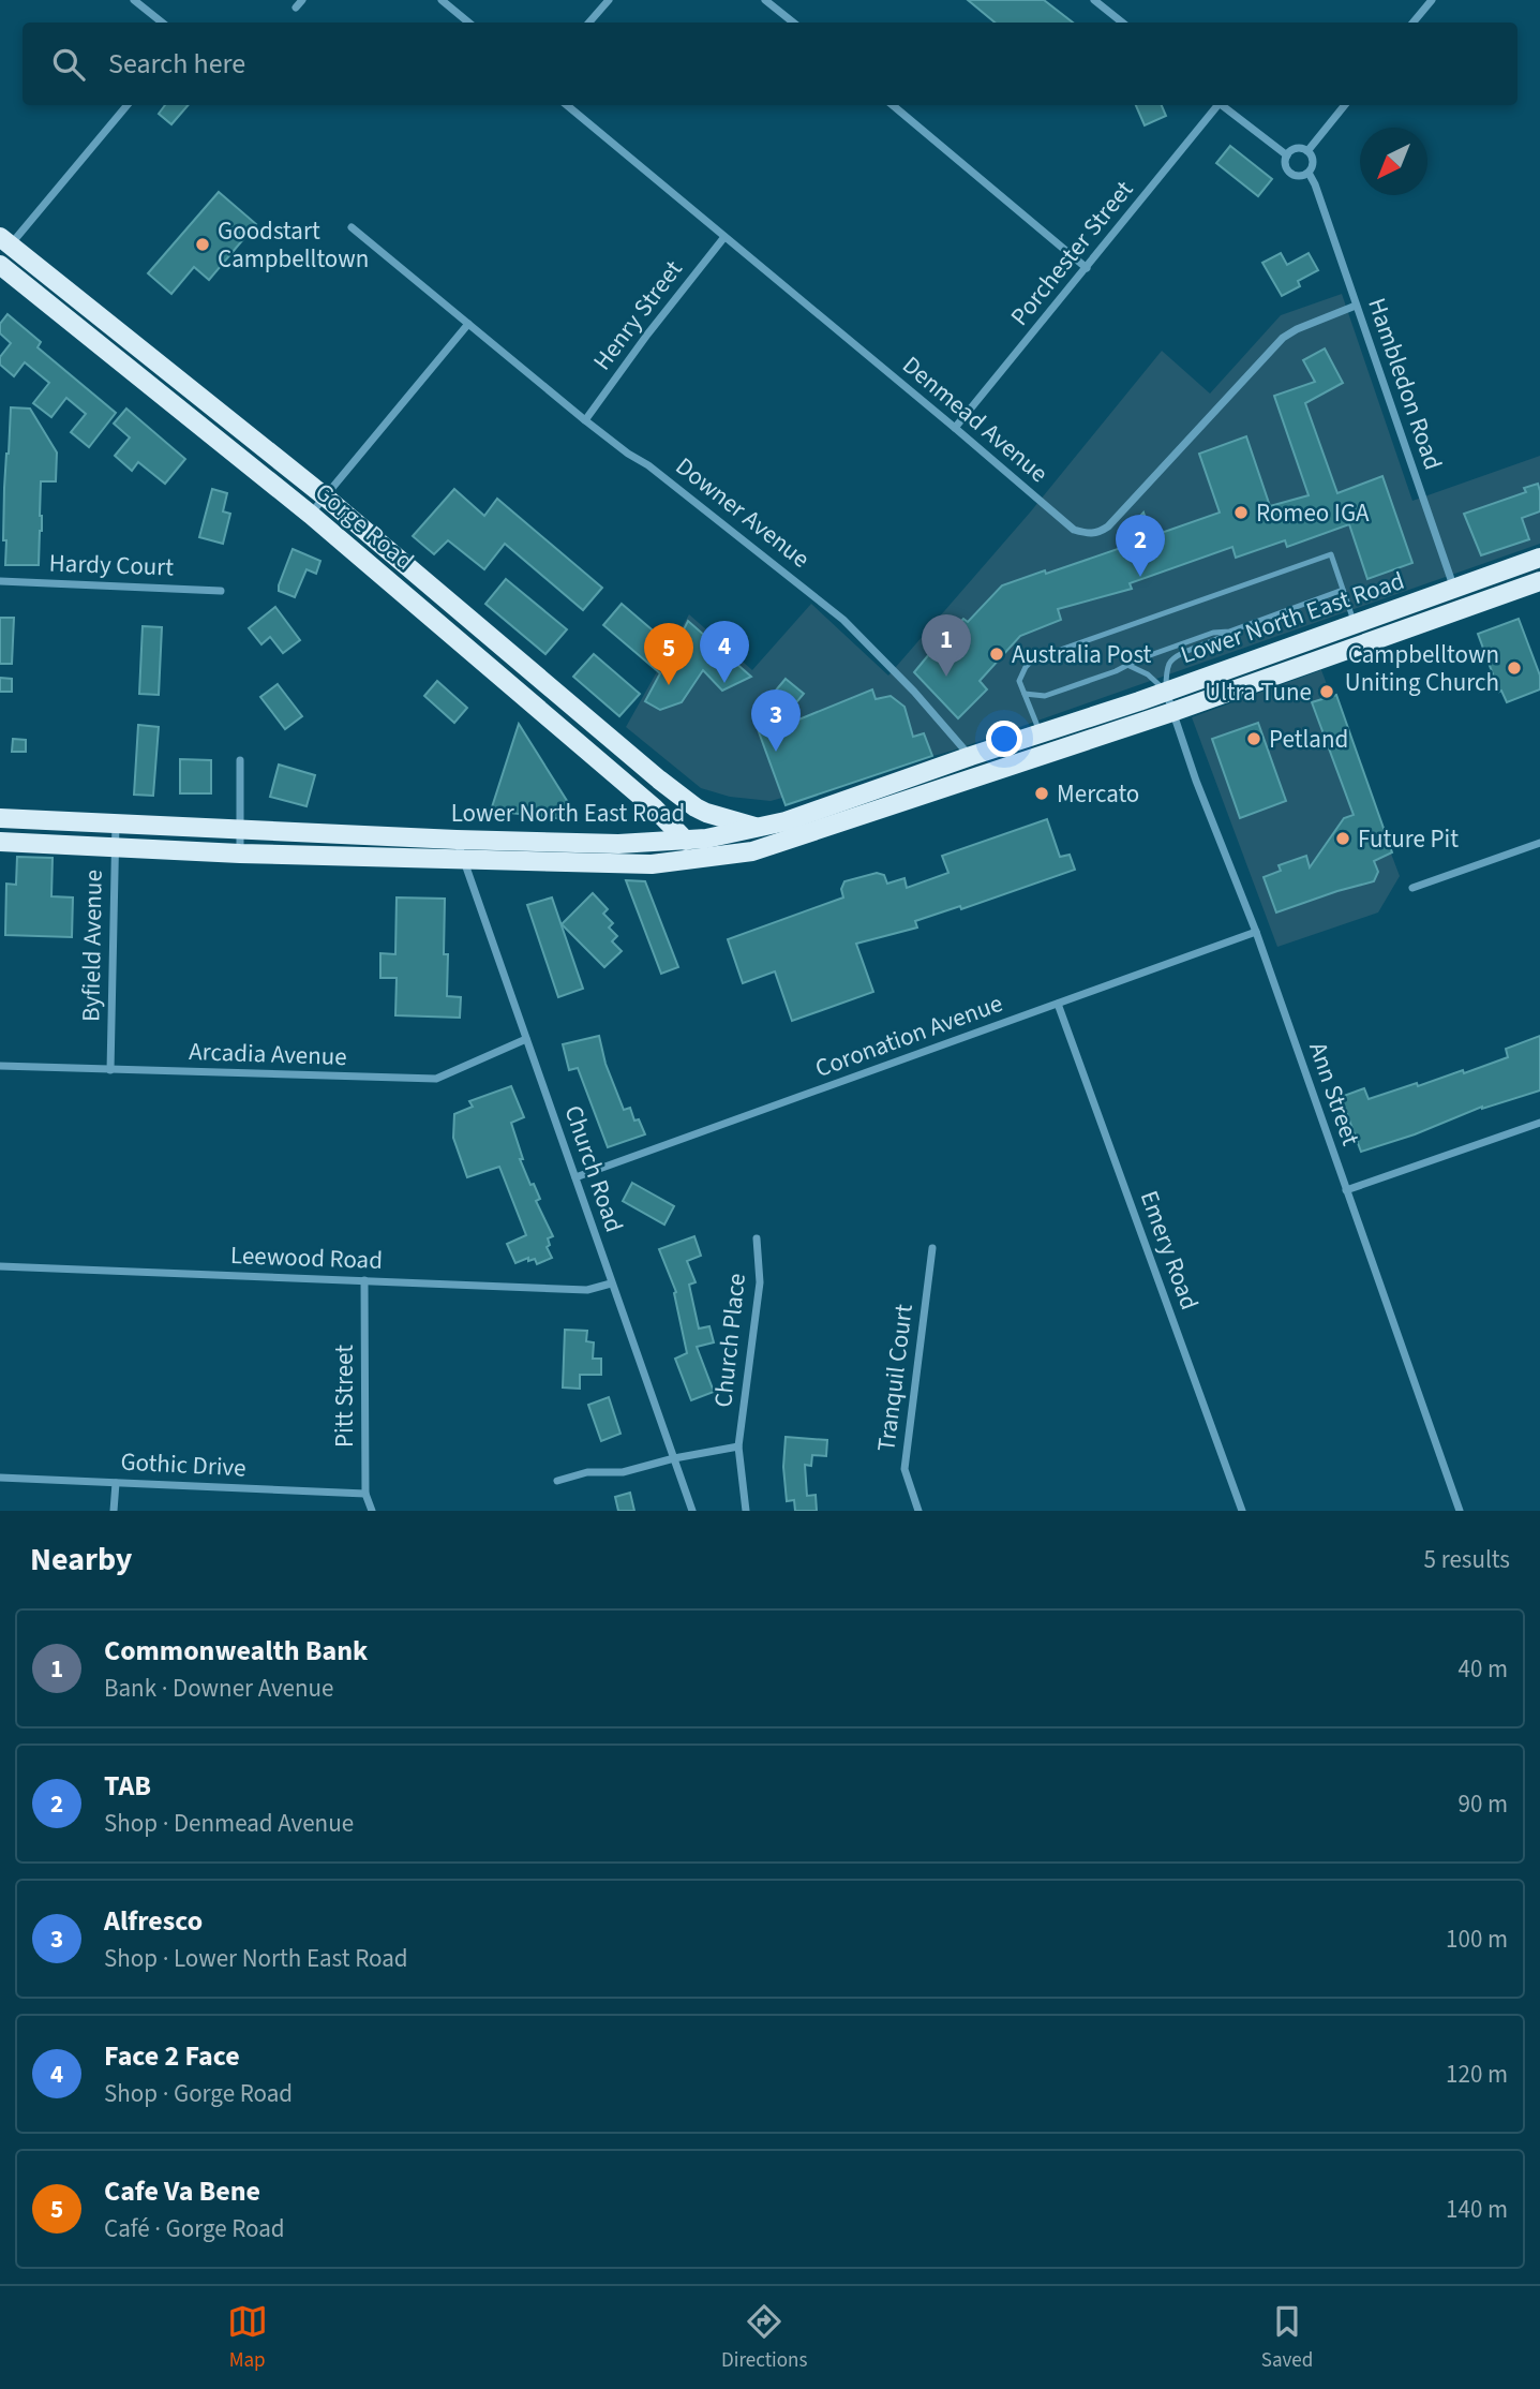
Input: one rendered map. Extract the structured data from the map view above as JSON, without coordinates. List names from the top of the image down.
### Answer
{
  "streets": {
    "main road": ["Gorge Road", "Lower North East Road"],
    "street": [
      "Porchester Street",
      "Henry Street",
      "Hambledon Road",
      "Denmead Avenue",
      "Downer Avenue",
      "Hardy Court",
      "Byfield Avenue",
      "Coronation Avenue",
      "Arcadia Avenue",
      "Ann Street",
      "Church Road",
      "Emery Road",
      "Leewood Road",
      "Church Place",
      "Tranquil Court",
      "Pitt Street",
      "Gothic Drive"
    ]
  },
  "crossings": [
    ["Porchester Street", "Denmead Avenue"],
    ["Henry Street", "Denmead Avenue"],
    ["Henry Street", "Downer Avenue"],
    ["Hambledon Road", "Denmead Avenue"],
    ["Hambledon Road", "Lower North East Road"],
    ["Downer Avenue", "Lower North East Road"],
    ["Gorge Road", "Lower North East Road"],
    ["Lower North East Road", "Byfield Avenue"],
    ["Lower North East Road", "Ann Street"],
    ["Lower North East Road", "Church Road"],
    ["Byfield Avenue", "Arcadia Avenue"],
    ["Coronation Avenue", "Ann Street"],
    ["Coronation Avenue", "Church Road"],
    ["Coronation Avenue", "Emery Road"],
    ["Arcadia Avenue", "Church Road"],
    ["Church Road", "Leewood Road"],
    ["Leewood Road", "Pitt Street"],
    ["Pitt Street", "Gothic Drive"]
  ],
  "places": [
    "Goodstart Campbelltown",
    "Romeo IGA",
    "Australia Post",
    "Campbelltown Uniting Church",
    "Ultra Tune",
    "Petland",
    "Mercato",
    "Future Pit"
  ],
  "north": "bottom left",
  "page": {
    "search": "Search here",
    "pins": [
      "2",
      "1",
      "4",
      "5",
      "3"
    ],
    "heading": ["Nearby", "5 results"],
    "list": [
      {
        "mark": "1",
        "name": "Commonwealth Bank",
        "note": "Bank · Downer Avenue",
        "value": "40 m"
      },
      {
        "mark": "2",
        "name": "TAB",
        "note": "Shop · Denmead Avenue",
        "value": "90 m"
      },
      {
        "mark": "3",
        "name": "Alfresco",
        "note": "Shop · Lower North East Road",
        "value": "100 m"
      },
      {
        "mark": "4",
        "name": "Face 2 Face",
        "note": "Shop · Gorge Road",
        "value": "120 m"
      },
      {
        "mark": "5",
        "name": "Cafe Va Bene",
        "note": "Café · Gorge Road",
        "value": "140 m"
      }
    ],
    "nav": ["Map", "Directions", "Saved"]
  }
}
